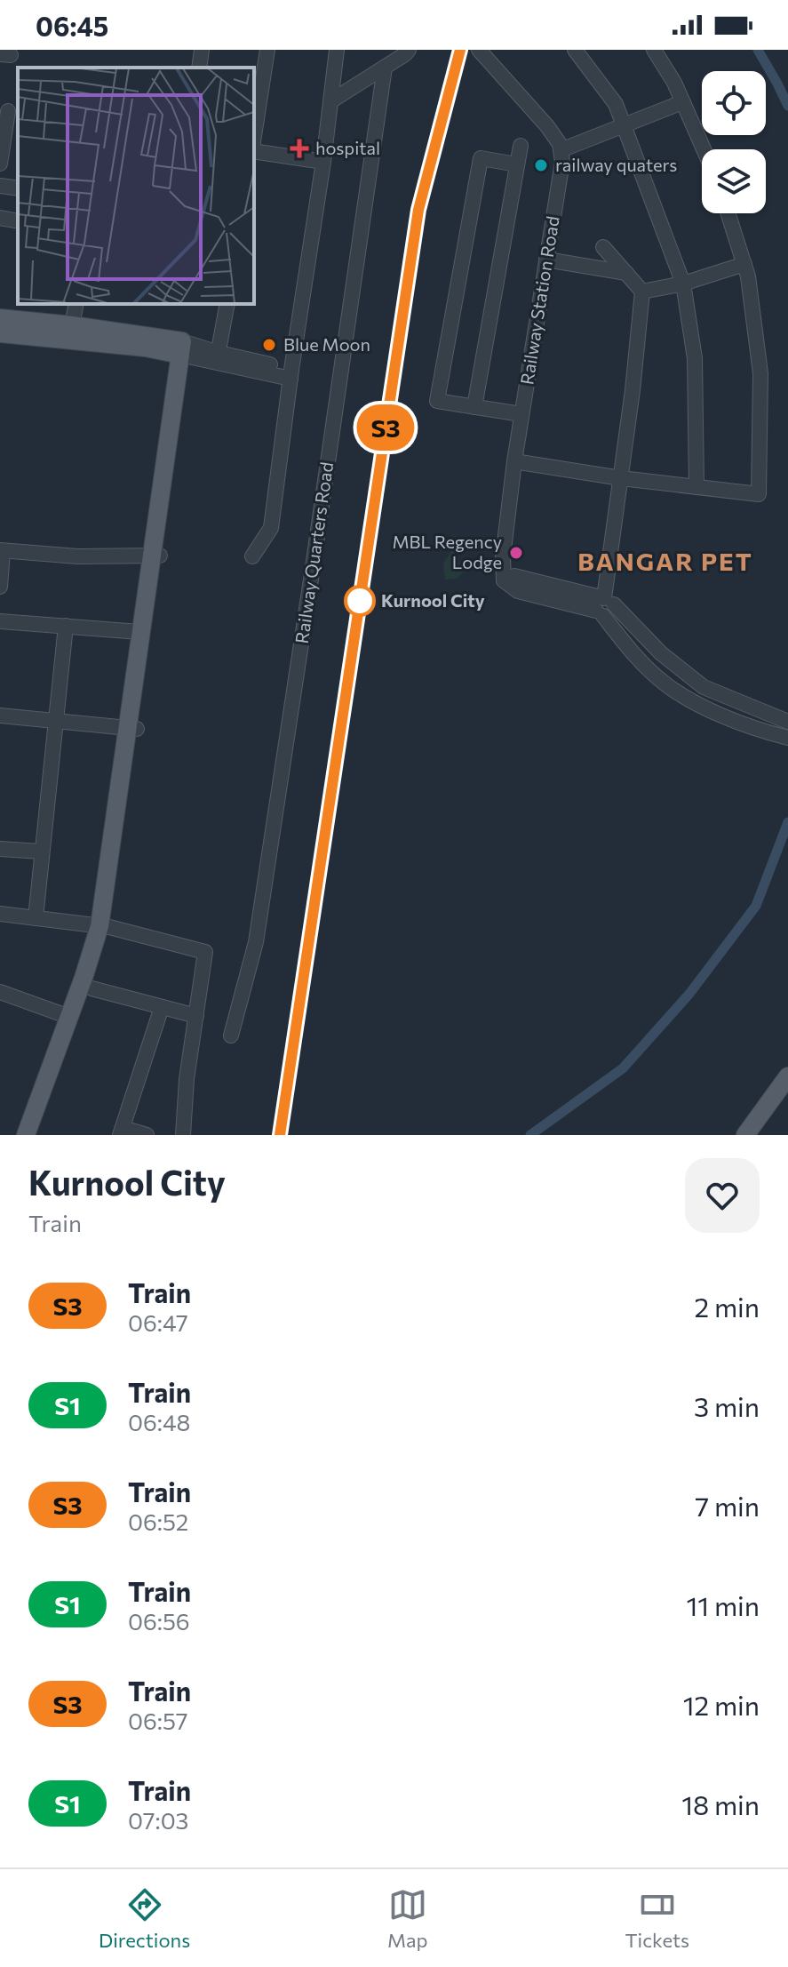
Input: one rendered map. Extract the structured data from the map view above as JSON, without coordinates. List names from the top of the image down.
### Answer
{
  "streets": {
    "street": ["Railway Station Road", "Railway Quarters Road"]
  },
  "districts": ["BANGAR PET"],
  "places": {
    "health": ["hospital"],
    "other": [
      "railway quaters",
      "Blue Moon",
      "MBL Regency Lodge",
      "Kurnool City"
    ]
  },
  "page": {
    "status": "06:45",
    "on_map": "S3",
    "heading": ["Kurnool City", "Train"],
    "list": [
      {
        "mark": "S3",
        "name": "Train",
        "note": "06:47",
        "value": "2 min"
      },
      {
        "mark": "S1",
        "name": "Train",
        "note": "06:48",
        "value": "3 min"
      },
      {
        "mark": "S3",
        "name": "Train",
        "note": "06:52",
        "value": "7 min"
      },
      {
        "mark": "S1",
        "name": "Train",
        "note": "06:56",
        "value": "11 min"
      },
      {
        "mark": "S3",
        "name": "Train",
        "note": "06:57",
        "value": "12 min"
      },
      {
        "mark": "S1",
        "name": "Train",
        "note": "07:03",
        "value": "18 min"
      }
    ],
    "tabs": ["Directions", "Map", "Tickets"]
  }
}
